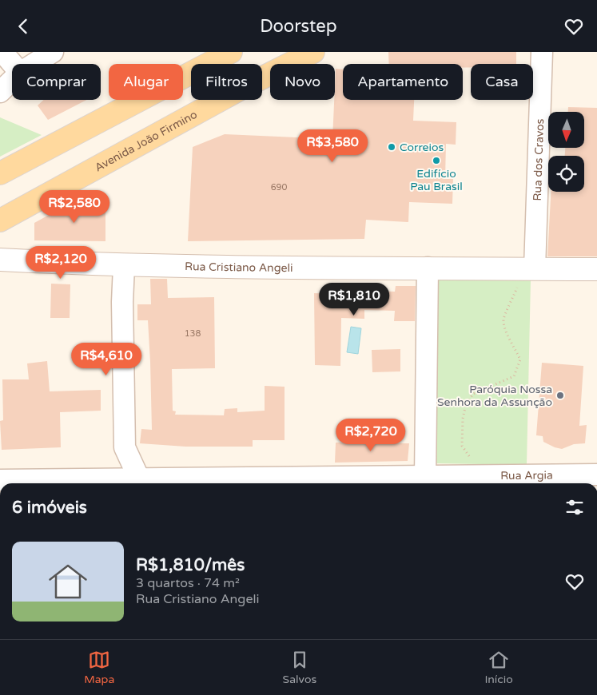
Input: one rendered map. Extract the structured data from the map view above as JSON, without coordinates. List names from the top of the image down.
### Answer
{
  "streets": {
    "main road": ["Avenida João Firmino"],
    "street": ["Rua dos Cravos", "Rua Cristiano Angeli", "Rua Argia"]
  },
  "crossings": [
    ["Rua dos Cravos", "Rua Cristiano Angeli"]
  ],
  "places": ["Correios", "Edifício Pau Brasil", "Paróquia Nossa Senhora da Assunção"],
  "house_numbers": ["690", "138"],
  "north": "bottom",
  "page": {
    "header": "Doorstep",
    "chip": [
      "Comprar",
      "Alugar",
      "Filtros",
      "Novo",
      "Apartamento",
      "Casa"
    ],
    "price": [
      "R$3,580",
      "R$2,580",
      "R$2,120",
      "R$1,810",
      "R$4,610",
      "R$2,720"
    ],
    "heading": "6 imóveis",
    "list": [
      {
        "name": "R$1,810/mês",
        "note": "3 quartos · 74 m² · Rua Cristiano Angeli"
      }
    ],
    "tabs": ["Mapa", "Salvos", "Início"]
  }
}
